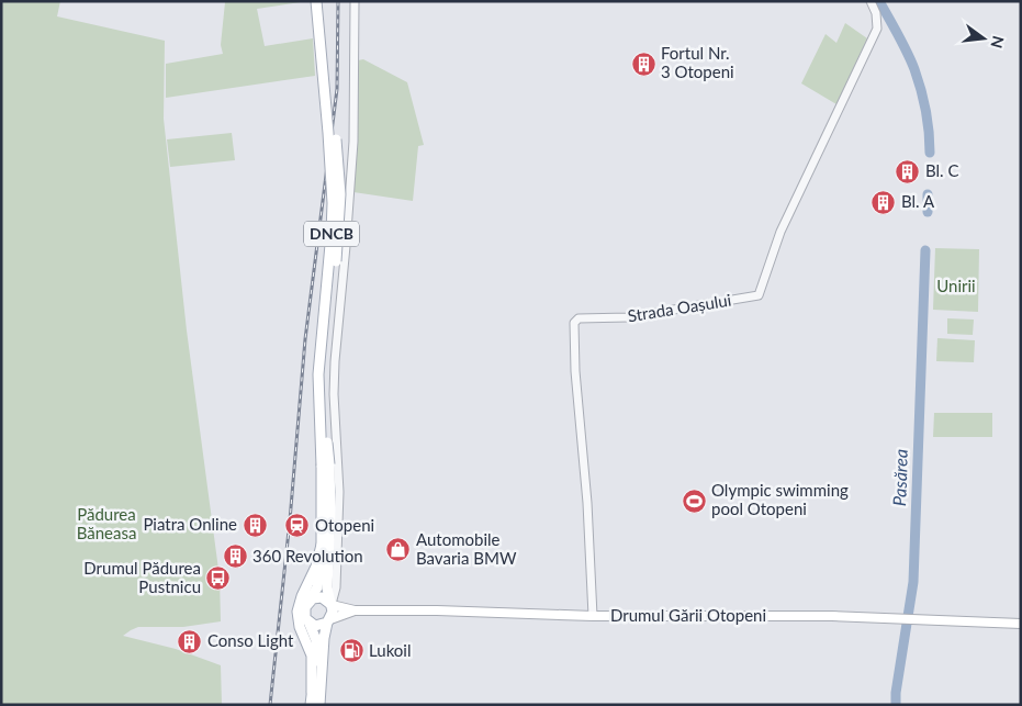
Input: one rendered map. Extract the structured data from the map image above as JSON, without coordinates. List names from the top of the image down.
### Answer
{
  "streets": {
    "main road": ["DNCB", "Drumul Gării Otopeni"],
    "street": ["Strada Oașului"]
  },
  "crossings": [
    ["DNCB", "Drumul Gării Otopeni"],
    ["Strada Oașului", "Drumul Gării Otopeni"]
  ],
  "water": ["Pasărea"],
  "parks": ["Unirii", "Pădurea Băneasa"],
  "places": {
    "building": [
      "Fortul Nr. 3 Otopeni",
      "Bl. C",
      "Bl. A",
      "Piatra Online",
      "360 Revolution",
      "Conso Light"
    ],
    "sports": ["Olympic swimming pool Otopeni"],
    "station": ["Otopeni"],
    "shop": ["Automobile Bavaria BMW"],
    "bus stop": ["Drumul Pădurea Pustnicu"],
    "fuel station": ["Lukoil"]
  },
  "north": "right"
}
